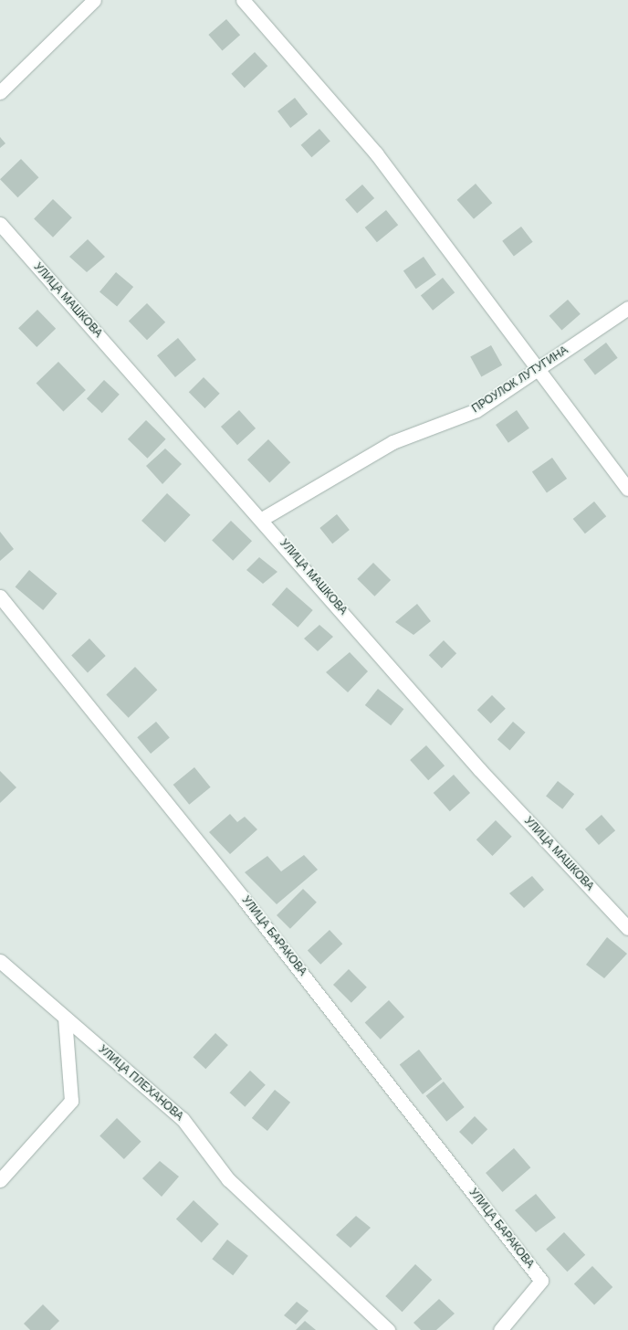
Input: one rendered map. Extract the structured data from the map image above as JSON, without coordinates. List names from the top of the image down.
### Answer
{
  "streets": {
    "street": [
      "УЛИЦА МАШКОВА",
      "ПРОУЛОК ЛУТУГИНА",
      "УЛИЦА БАРАКОВА",
      "УЛИЦА ПЛЕХАНОВА"
    ]
  },
  "crossings": [
    ["УЛИЦА МАШКОВА", "ПРОУЛОК ЛУТУГИНА"]
  ]
}
